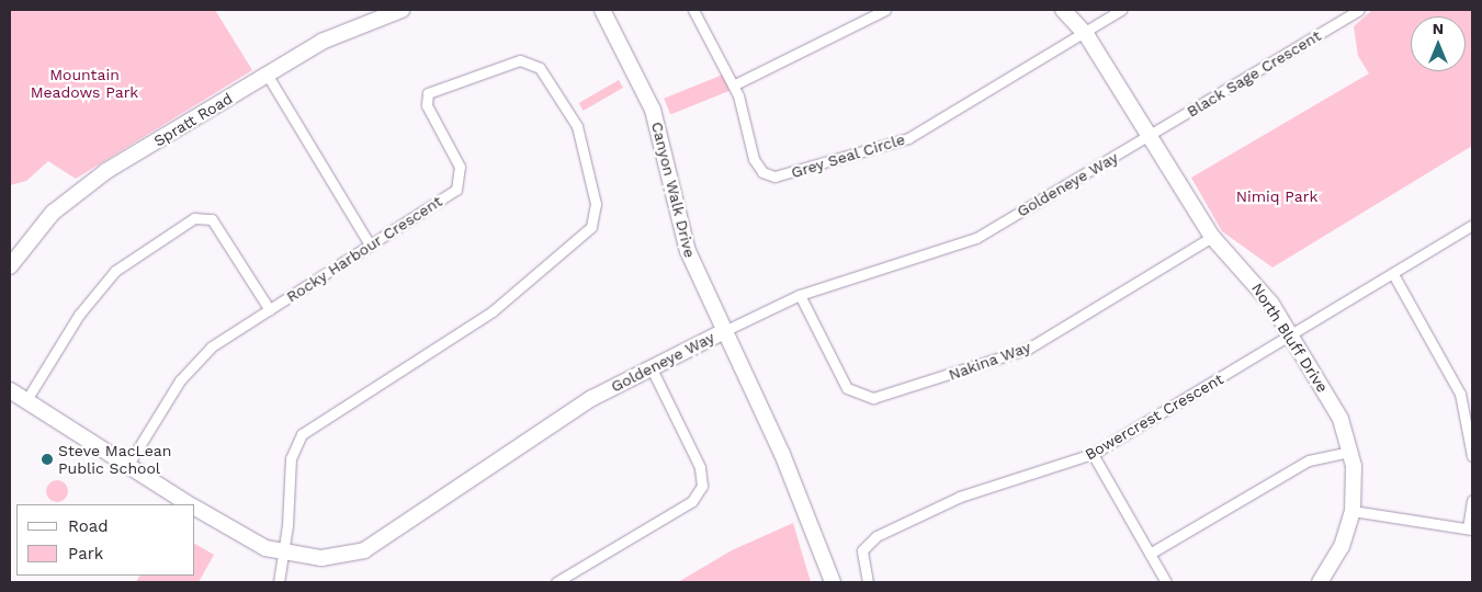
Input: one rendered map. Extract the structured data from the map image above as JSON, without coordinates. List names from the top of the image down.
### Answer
{
  "streets": {
    "street": [
      "Black Sage Crescent",
      "Spratt Road",
      "Grey Seal Circle",
      "Goldeneye Way",
      "Canyon Walk Drive",
      "Rocky Harbour Crescent",
      "North Bluff Drive",
      "Nakina Way",
      "Bowercrest Crescent"
    ]
  },
  "crossings": [
    ["Black Sage Crescent", "Goldeneye Way"],
    ["Black Sage Crescent", "North Bluff Drive"],
    ["Grey Seal Circle", "North Bluff Drive"],
    ["Goldeneye Way", "Canyon Walk Drive"],
    ["Goldeneye Way", "Rocky Harbour Crescent"],
    ["Goldeneye Way", "North Bluff Drive"],
    ["Goldeneye Way", "Nakina Way"],
    ["North Bluff Drive", "Nakina Way"],
    ["North Bluff Drive", "Bowercrest Crescent"]
  ],
  "parks": ["Mountain Meadows Park", "Nimiq Park"],
  "places": ["Steve MacLean Public School"],
  "legend": ["Road", "Park"],
  "north": "top"
}
